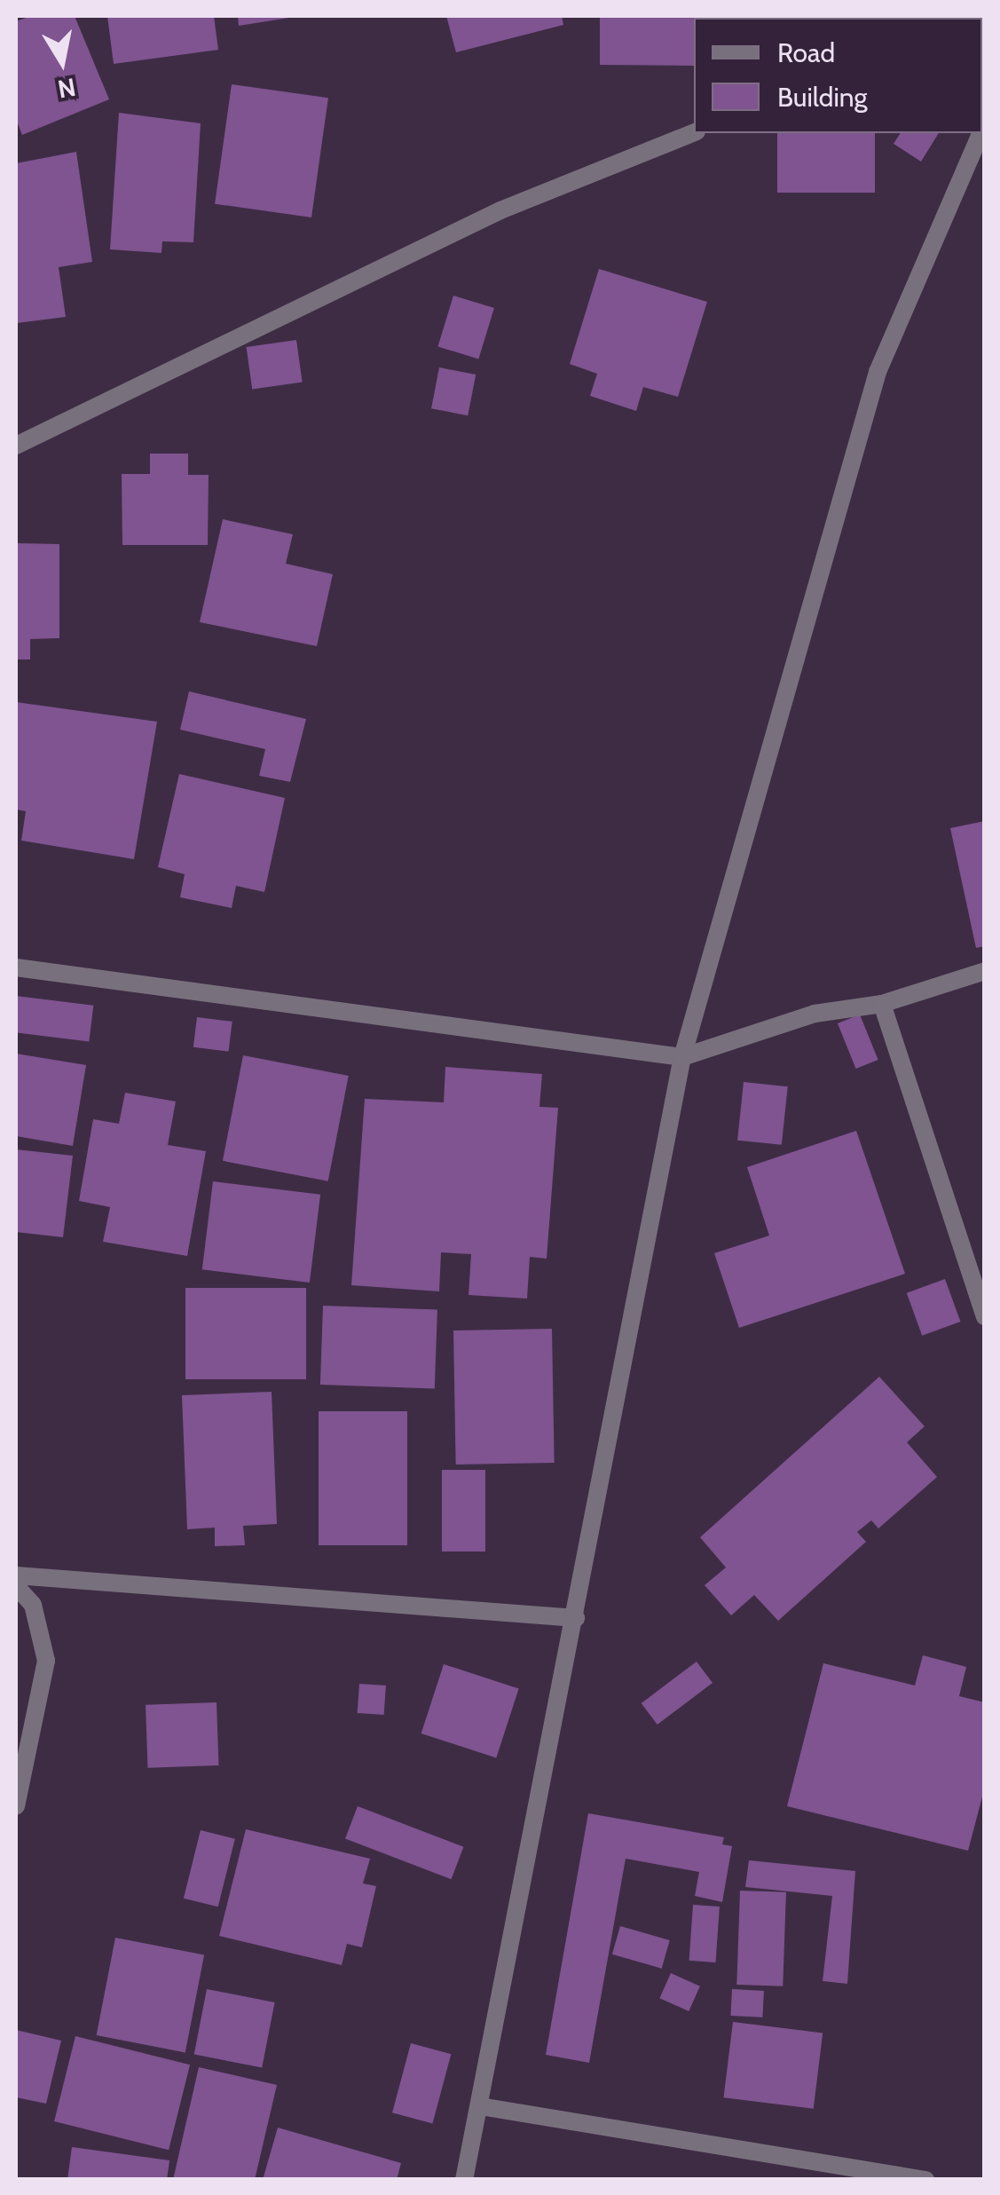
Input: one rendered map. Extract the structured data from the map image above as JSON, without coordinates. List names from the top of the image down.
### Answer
{
  "legend": ["Road", "Building"],
  "north": "bottom"
}
